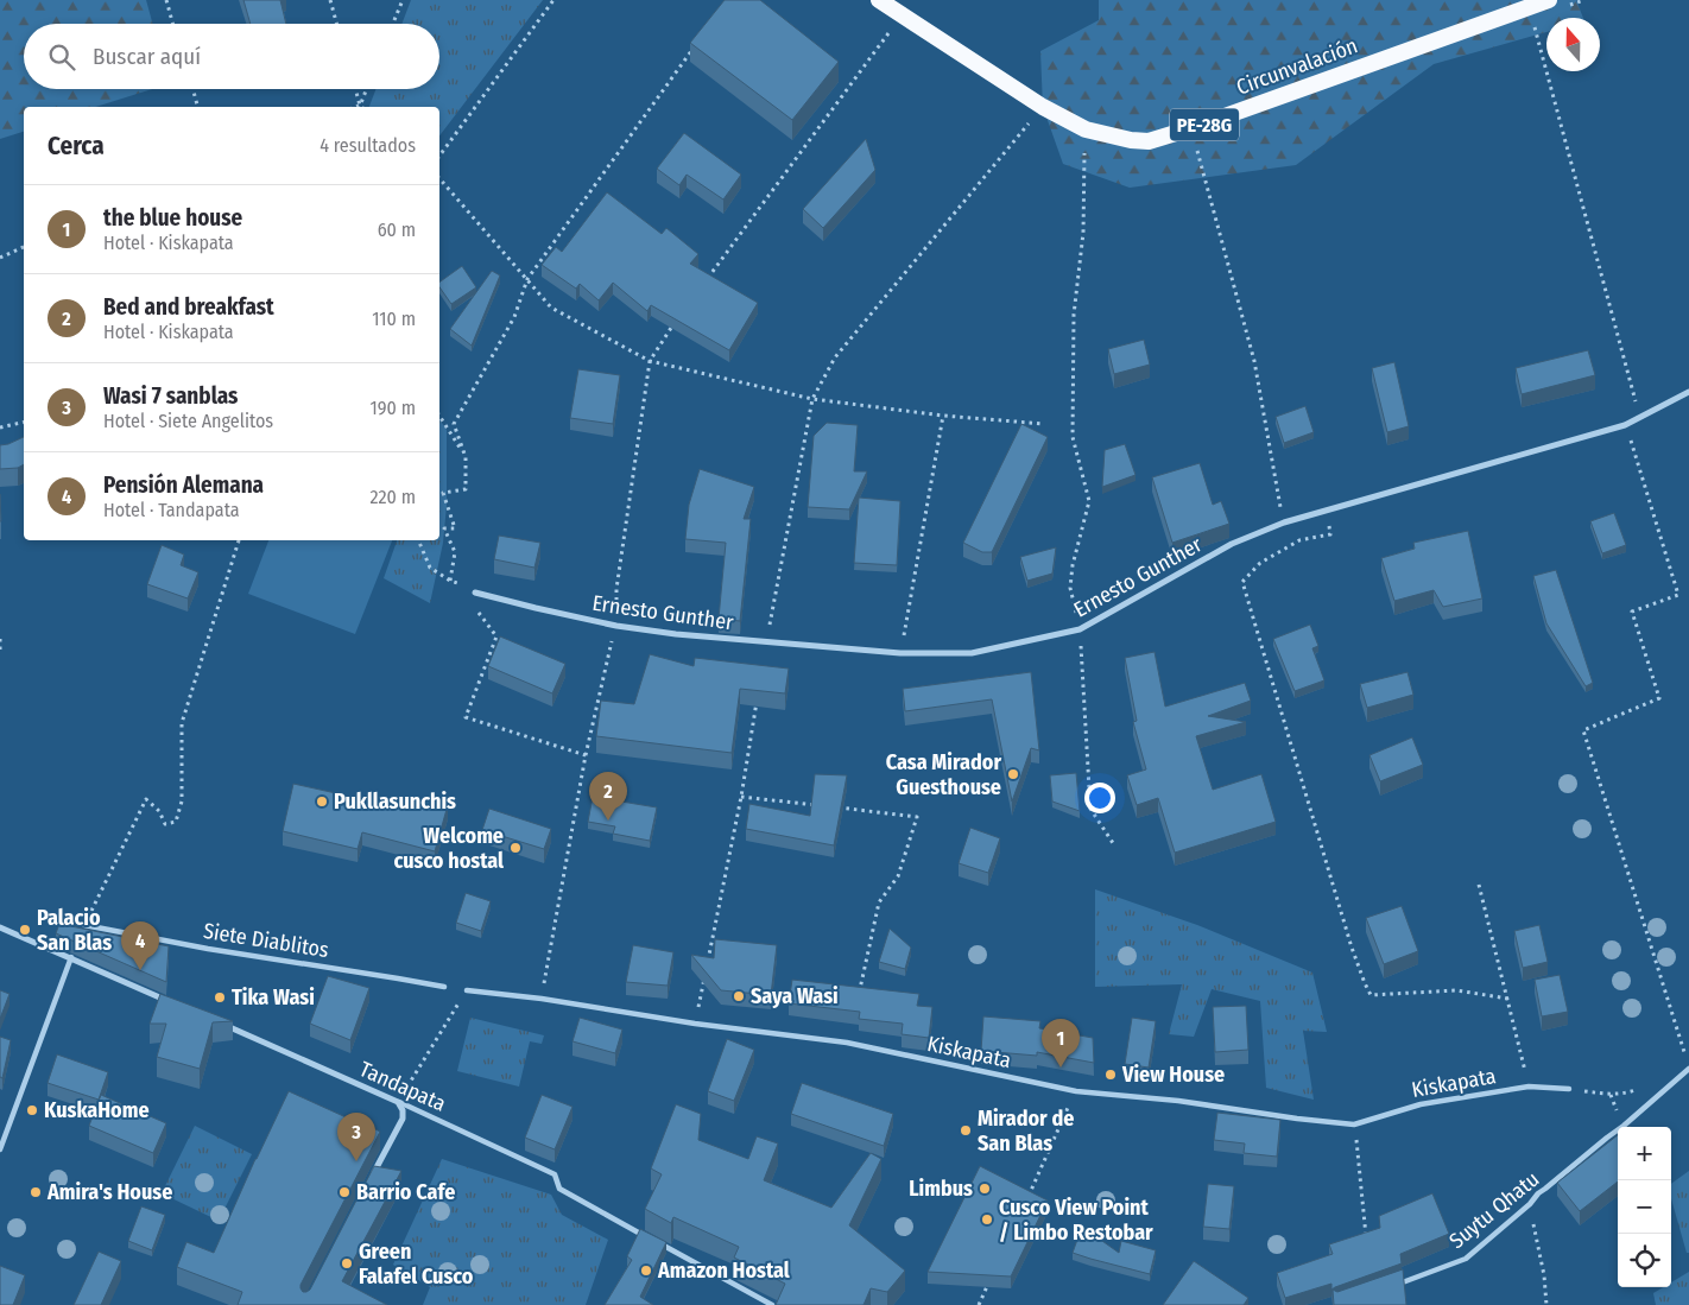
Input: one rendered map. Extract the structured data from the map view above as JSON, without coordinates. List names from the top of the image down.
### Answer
{
  "streets": {
    "highway": ["Circunvalación", "PE-28G"],
    "street": [
      "Ernesto Gunther",
      "Siete Diablitos",
      "Kiskapata",
      "Tandapata",
      "Suytu Qhatu"
    ]
  },
  "places": [
    "Casa Mirador Guesthouse",
    "Pukllasunchis",
    "Welcome cusco hostal",
    "Palacio San Blas",
    "Saya Wasi",
    "Tika Wasi",
    "View House",
    "KuskaHome",
    "Mirador de San Blas",
    "Limbus",
    "Amira's House",
    "Barrio Cafe",
    "Cusco View Point / Limbo Restobar",
    "Green Falafel Cusco",
    "Amazon Hostal"
  ],
  "north": "top",
  "page": {
    "search": "Buscar aquí",
    "heading": ["Cerca", "4 resultados"],
    "list": [
      {
        "mark": "1",
        "name": "the blue house",
        "note": "Hotel · Kiskapata",
        "value": "60 m"
      },
      {
        "mark": "2",
        "name": "Bed and breakfast",
        "note": "Hotel · Kiskapata",
        "value": "110 m"
      },
      {
        "mark": "3",
        "name": "Wasi 7 sanblas",
        "note": "Hotel · Siete Angelitos",
        "value": "190 m"
      },
      {
        "mark": "4",
        "name": "Pensión Alemana",
        "note": "Hotel · Tandapata",
        "value": "220 m"
      }
    ],
    "pins": [
      "2",
      "4",
      "1",
      "3"
    ],
    "map_buttons": ["+", "−"]
  }
}
